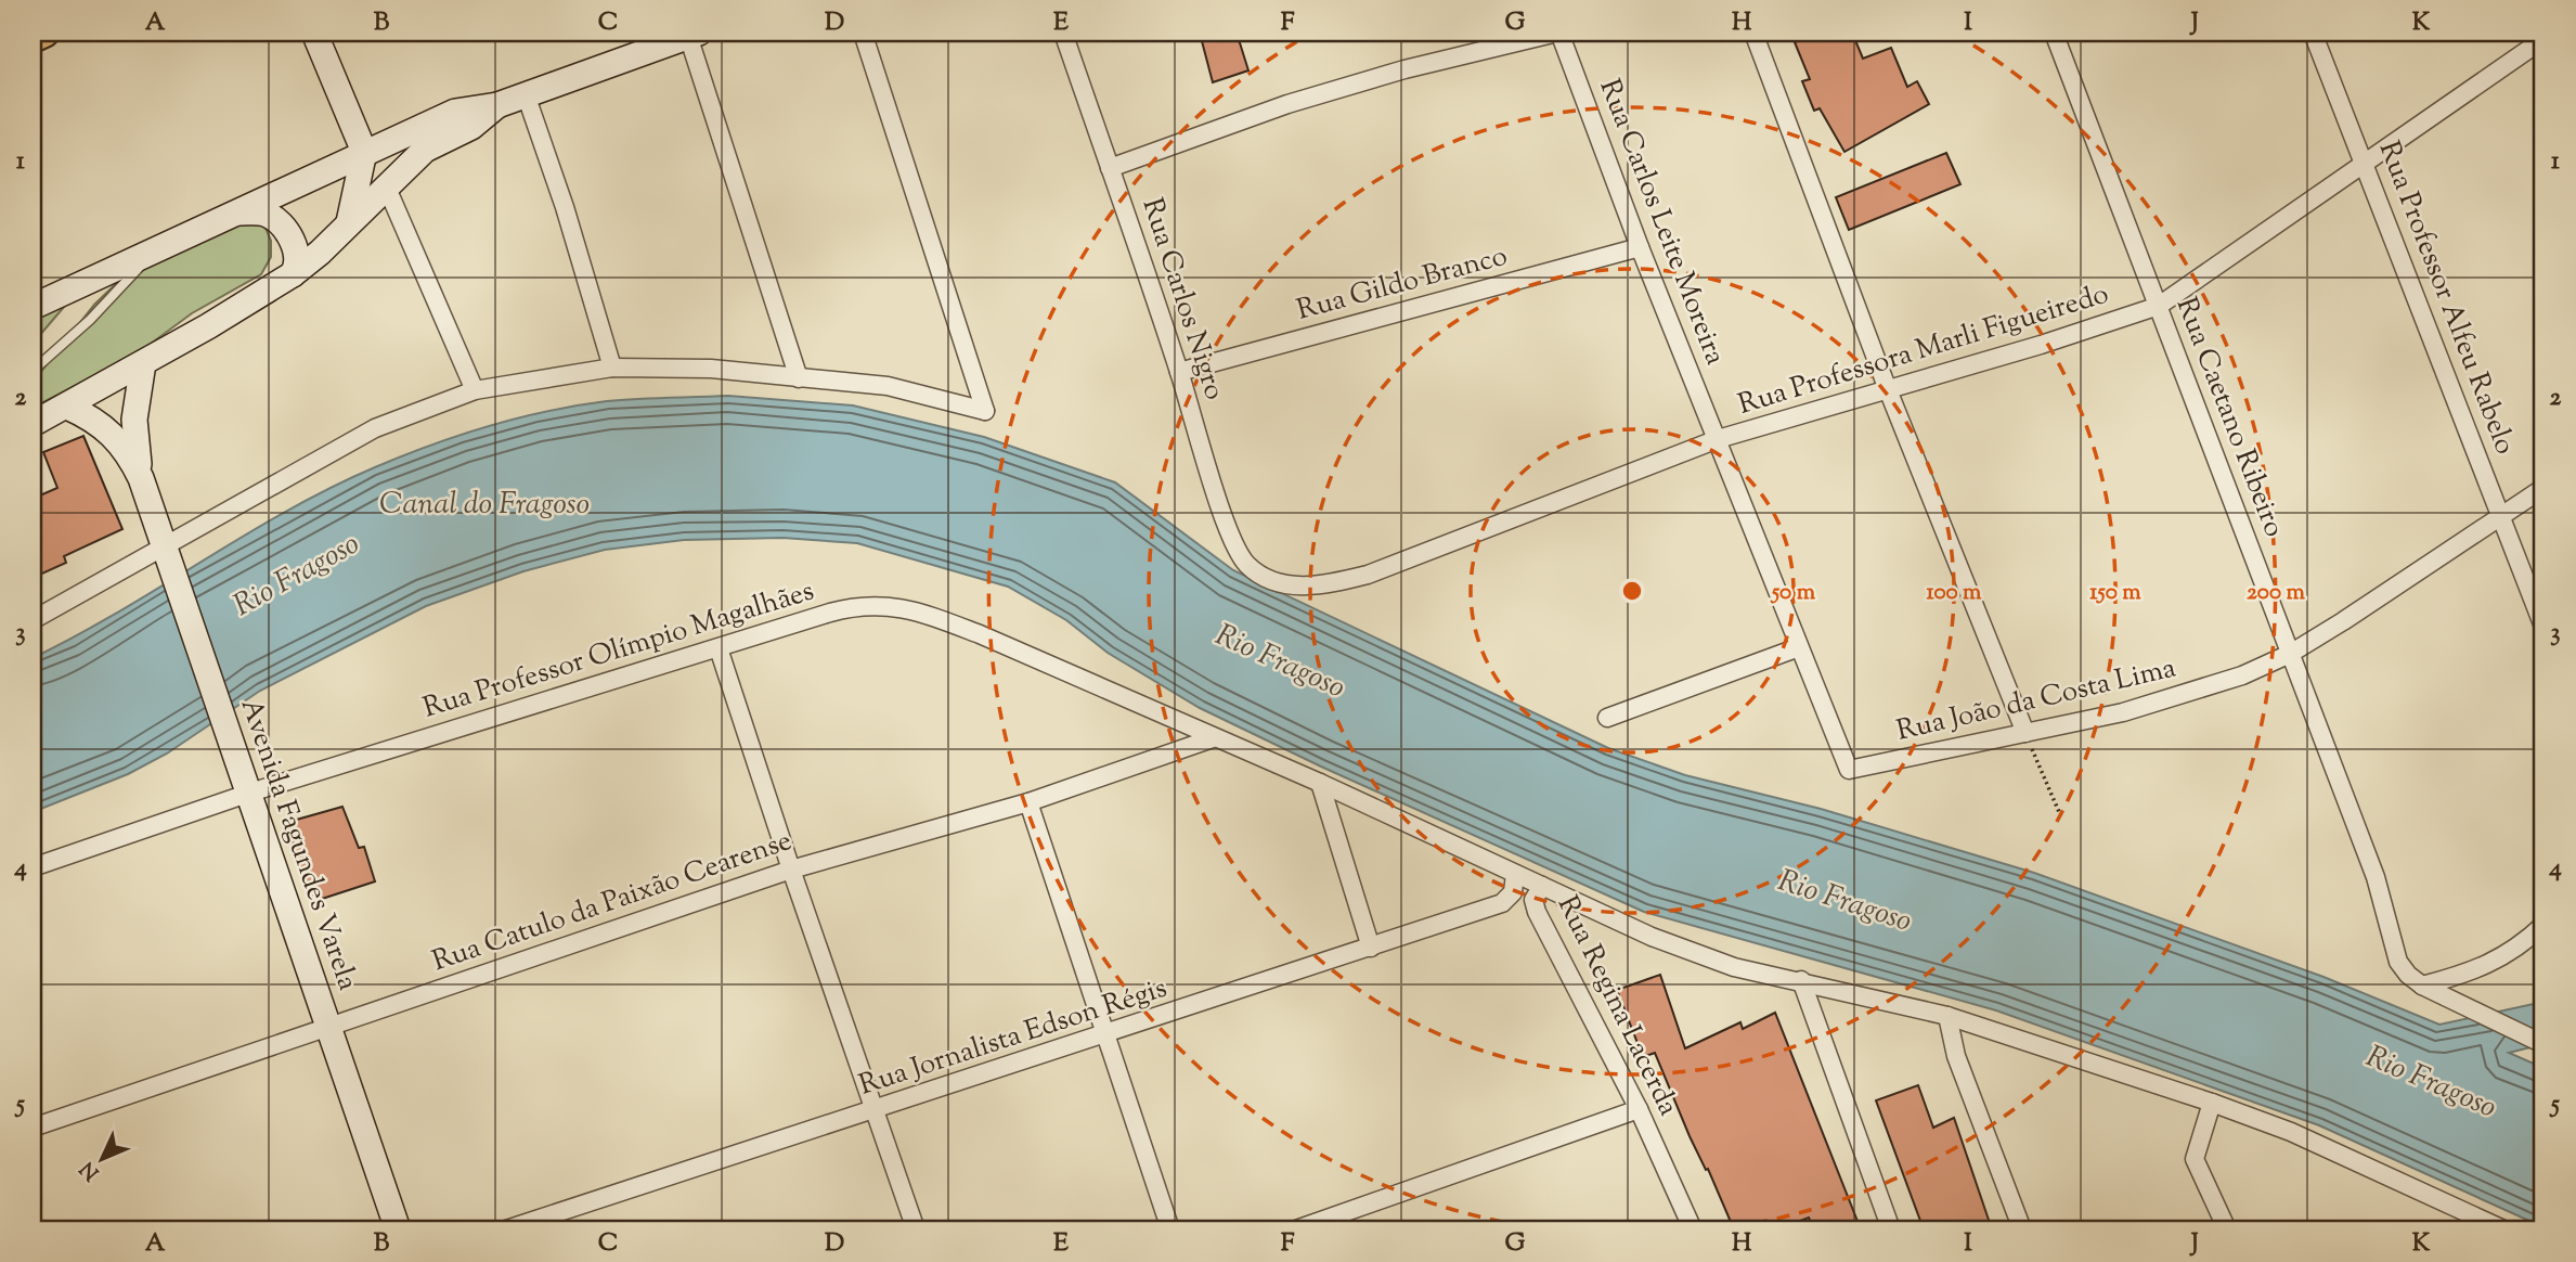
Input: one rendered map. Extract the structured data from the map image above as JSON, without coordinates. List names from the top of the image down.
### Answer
{
  "streets": {
    "main road": ["Avenida Fagundes Varela"],
    "street": [
      "Rua Carlos Leite Moreira",
      "Rua Gildo Branco",
      "Rua Professor Alfeu Rabelo",
      "Rua Carlos Nigro",
      "Rua Professora Marli Figueiredo",
      "Rua Caetano Ribeiro",
      "Rua Professor Olímpio Magalhães",
      "Rua João da Costa Lima",
      "Rua Catulo da Paixão Cearense",
      "Rua Regina Lacerda",
      "Rua Jornalista Edson Régis"
    ]
  },
  "crossings": [
    ["Rua Carlos Leite Moreira", "Rua Gildo Branco"],
    ["Rua Carlos Leite Moreira", "Rua Professora Marli Figueiredo"],
    ["Rua Carlos Leite Moreira", "Rua João da Costa Lima"],
    ["Rua Gildo Branco", "Rua Carlos Nigro"],
    ["Rua Professor Alfeu Rabelo", "Rua Professora Marli Figueiredo"],
    ["Rua Professor Alfeu Rabelo", "Rua João da Costa Lima"],
    ["Rua Carlos Nigro", "Rua Professora Marli Figueiredo"],
    ["Rua Professora Marli Figueiredo", "Rua Caetano Ribeiro"],
    ["Rua Caetano Ribeiro", "Rua João da Costa Lima"],
    ["Rua Professor Olímpio Magalhães", "Avenida Fagundes Varela"],
    ["Rua Professor Olímpio Magalhães", "Rua Catulo da Paixão Cearense"],
    ["Rua Professor Olímpio Magalhães", "Rua Regina Lacerda"],
    ["Avenida Fagundes Varela", "Rua Catulo da Paixão Cearense"],
    ["Rua Catulo da Paixão Cearense", "Rua Regina Lacerda"],
    ["Rua Regina Lacerda", "Rua Jornalista Edson Régis"]
  ],
  "water": ["Canal do Fragoso", "Rio Fragoso"],
  "north": "bottom left",
  "grid": {
    "columns": [
      "A",
      "B",
      "C",
      "D",
      "E",
      "F",
      "G",
      "H",
      "I",
      "J",
      "K"
    ],
    "rows": [
      "1",
      "2",
      "3",
      "4",
      "5"
    ]
  },
  "rings": [
    "50 m",
    "100 m",
    "150 m",
    "200 m"
  ]
}
